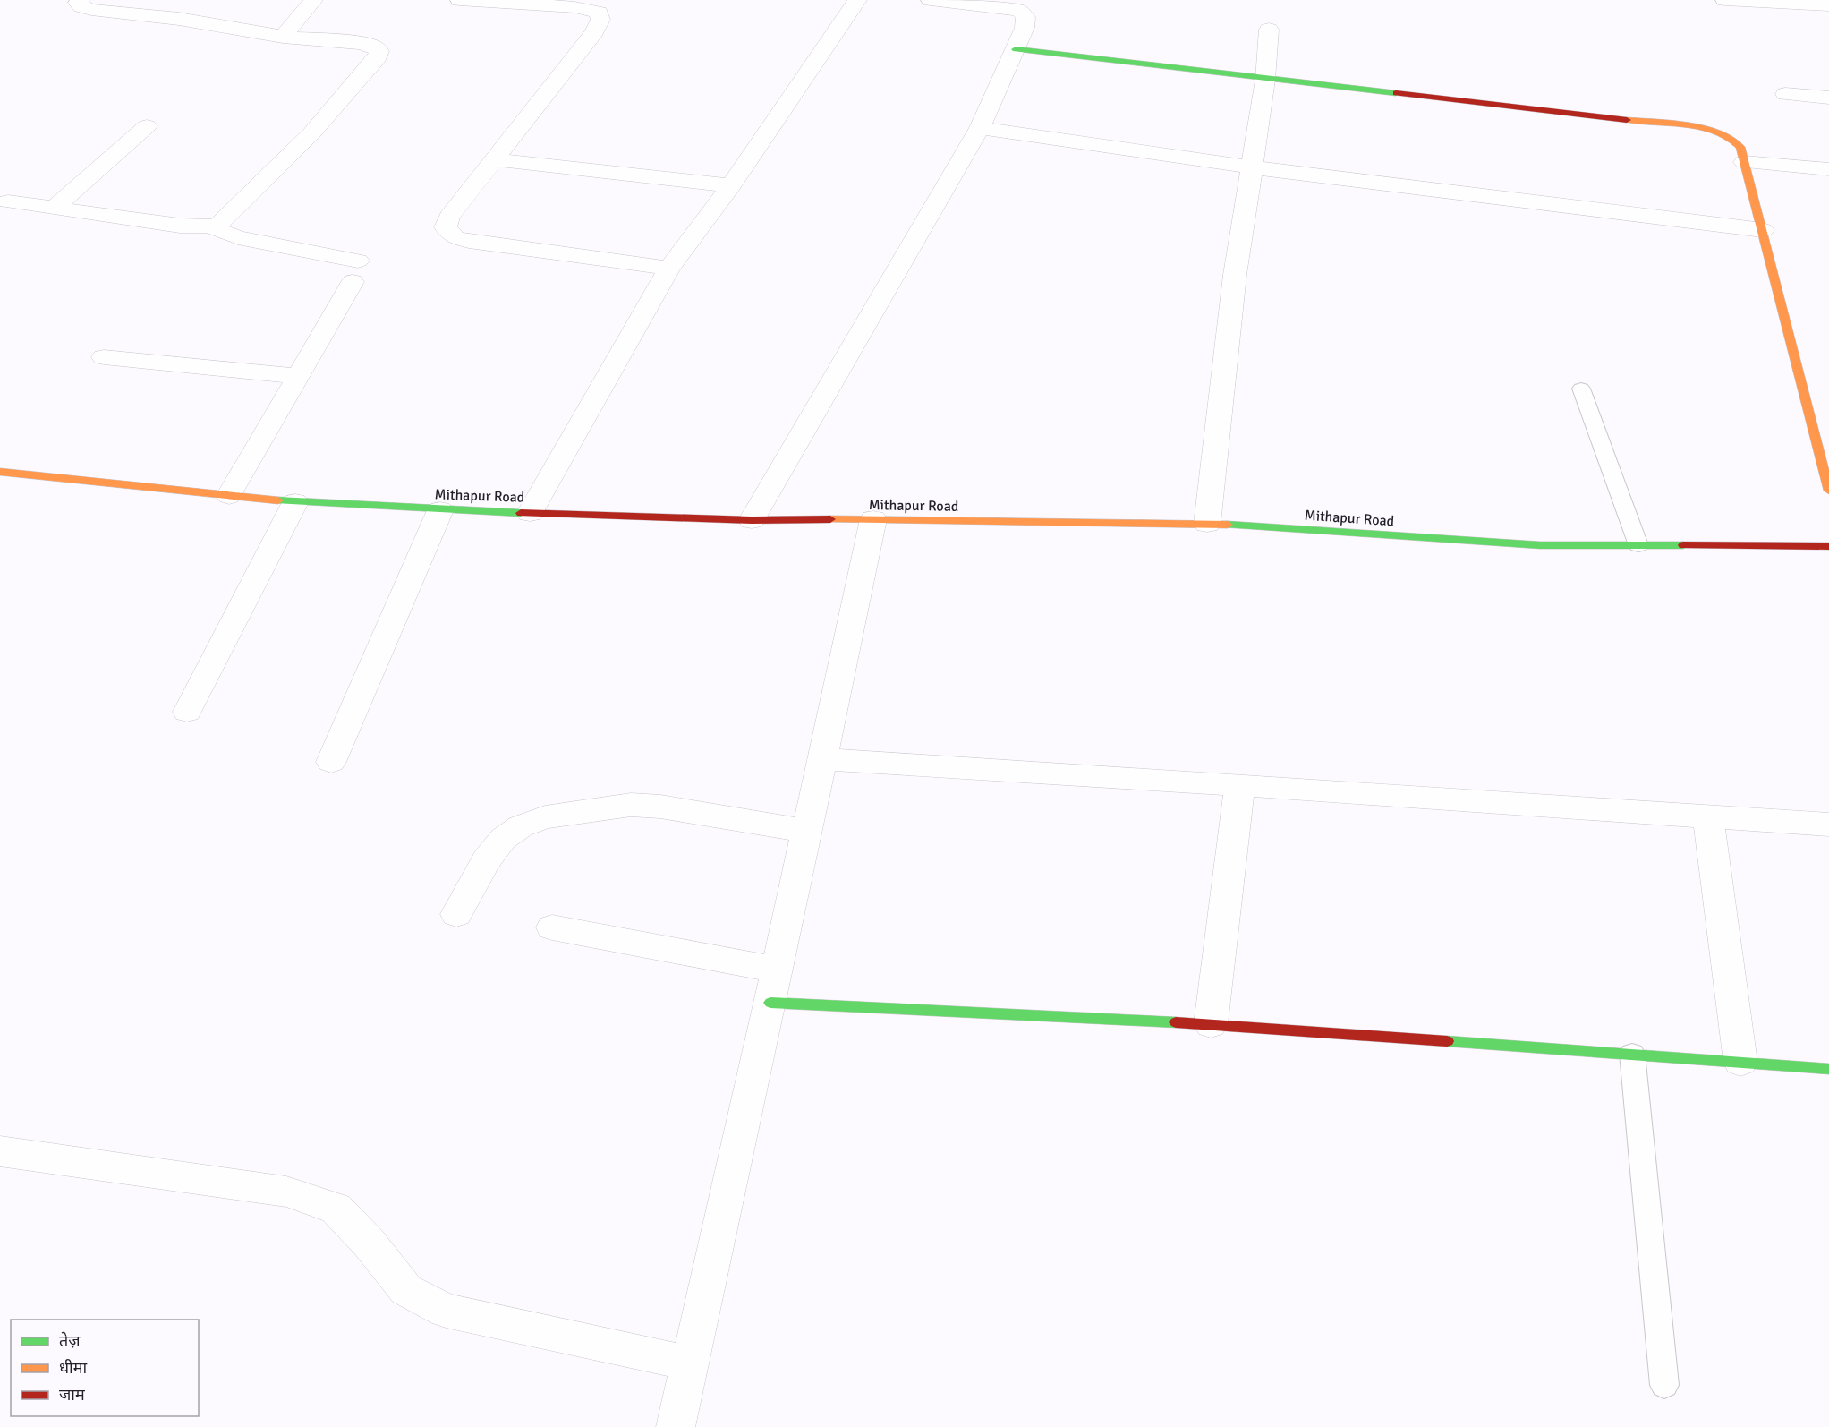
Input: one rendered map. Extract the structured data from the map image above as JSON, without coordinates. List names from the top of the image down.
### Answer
{
  "streets": {
    "street": ["Mithapur Road"]
  },
  "legend": ["तेज़", "धीमा", "जाम"]
}
